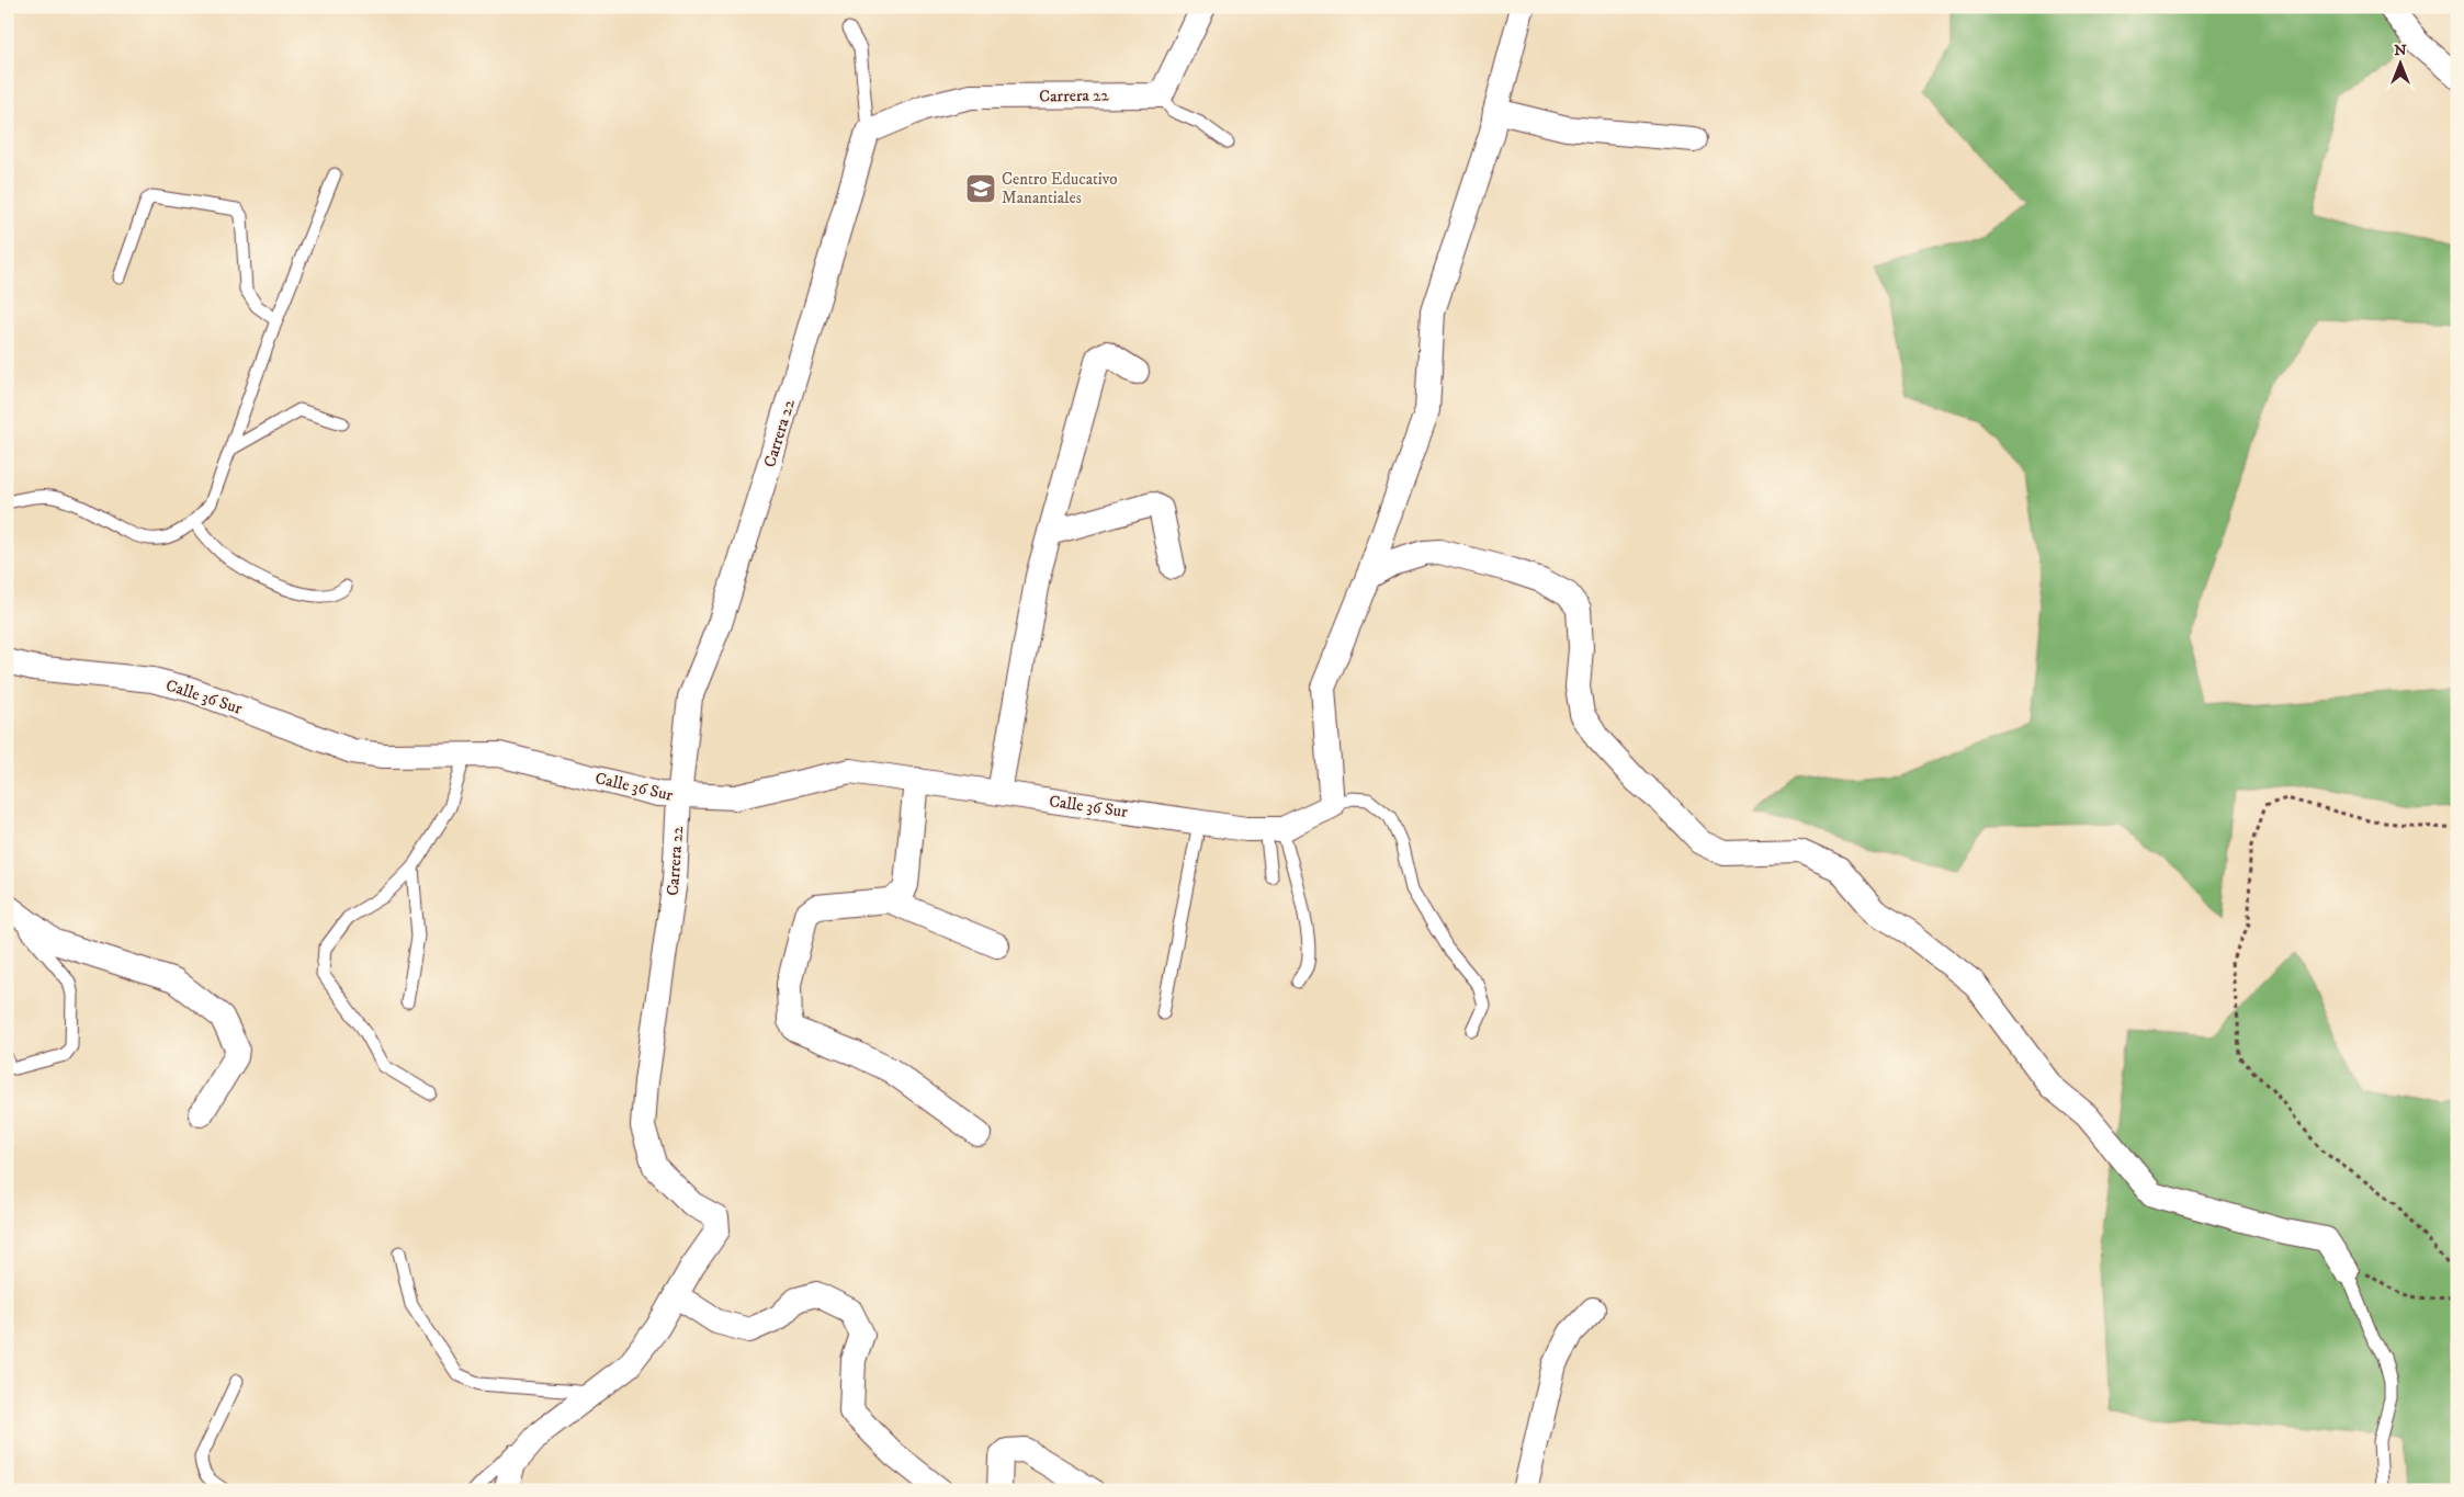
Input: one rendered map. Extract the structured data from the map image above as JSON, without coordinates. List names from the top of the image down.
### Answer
{
  "streets": {
    "street": ["Carrera 22", "Calle 36 Sur"]
  },
  "crossings": [
    ["Carrera 22", "Calle 36 Sur"]
  ],
  "places": {
    "school or university": ["Centro Educativo Manantiales"]
  },
  "north": "top"
}
